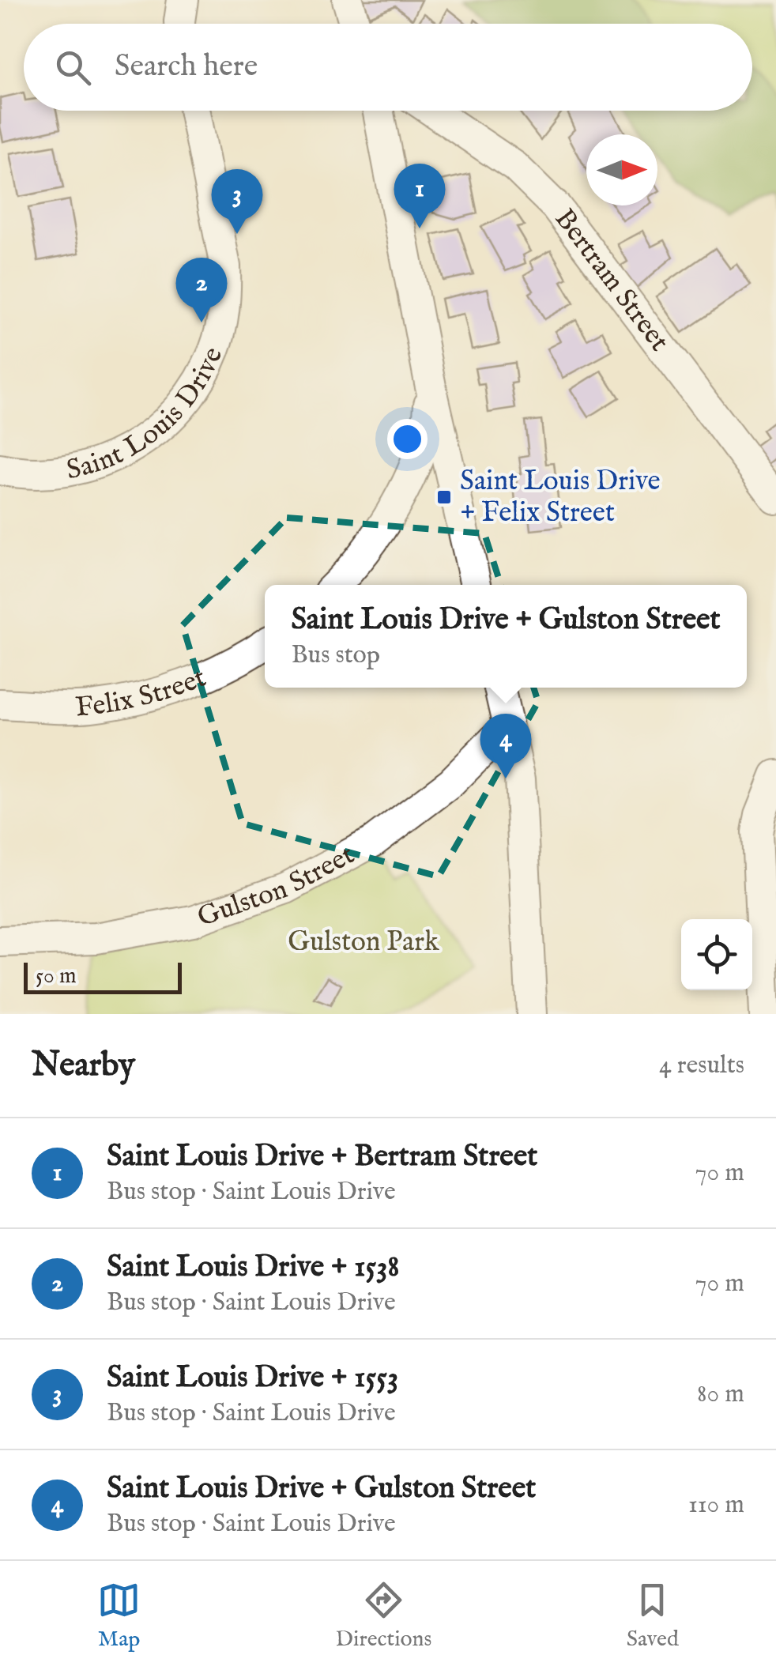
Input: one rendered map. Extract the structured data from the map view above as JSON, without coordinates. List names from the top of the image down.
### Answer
{
  "streets": {
    "street": [
      "Bertram Street",
      "Saint Louis Drive",
      "Felix Street",
      "Gulston Street"
    ]
  },
  "parks": ["Gulston Park"],
  "places": {
    "transit": ["Saint Louis Drive + Felix Street"]
  },
  "scale_bar": "50 m",
  "north": "right",
  "page": {
    "search": "Search here",
    "pins": [
      "1",
      "3",
      "2",
      "4"
    ],
    "popup": ["Saint Louis Drive + Gulston Street", "Bus stop"],
    "scale": "50 m",
    "heading": ["Nearby", "4 results"],
    "list": [
      {
        "mark": "1",
        "name": "Saint Louis Drive + Bertram Street",
        "note": "Bus stop · Saint Louis Drive",
        "value": "70 m"
      },
      {
        "mark": "2",
        "name": "Saint Louis Drive + 1538",
        "note": "Bus stop · Saint Louis Drive",
        "value": "70 m"
      },
      {
        "mark": "3",
        "name": "Saint Louis Drive + 1553",
        "note": "Bus stop · Saint Louis Drive",
        "value": "80 m"
      },
      {
        "mark": "4",
        "name": "Saint Louis Drive + Gulston Street",
        "note": "Bus stop · Saint Louis Drive",
        "value": "110 m"
      }
    ],
    "nav": ["Map", "Directions", "Saved"]
  }
}
